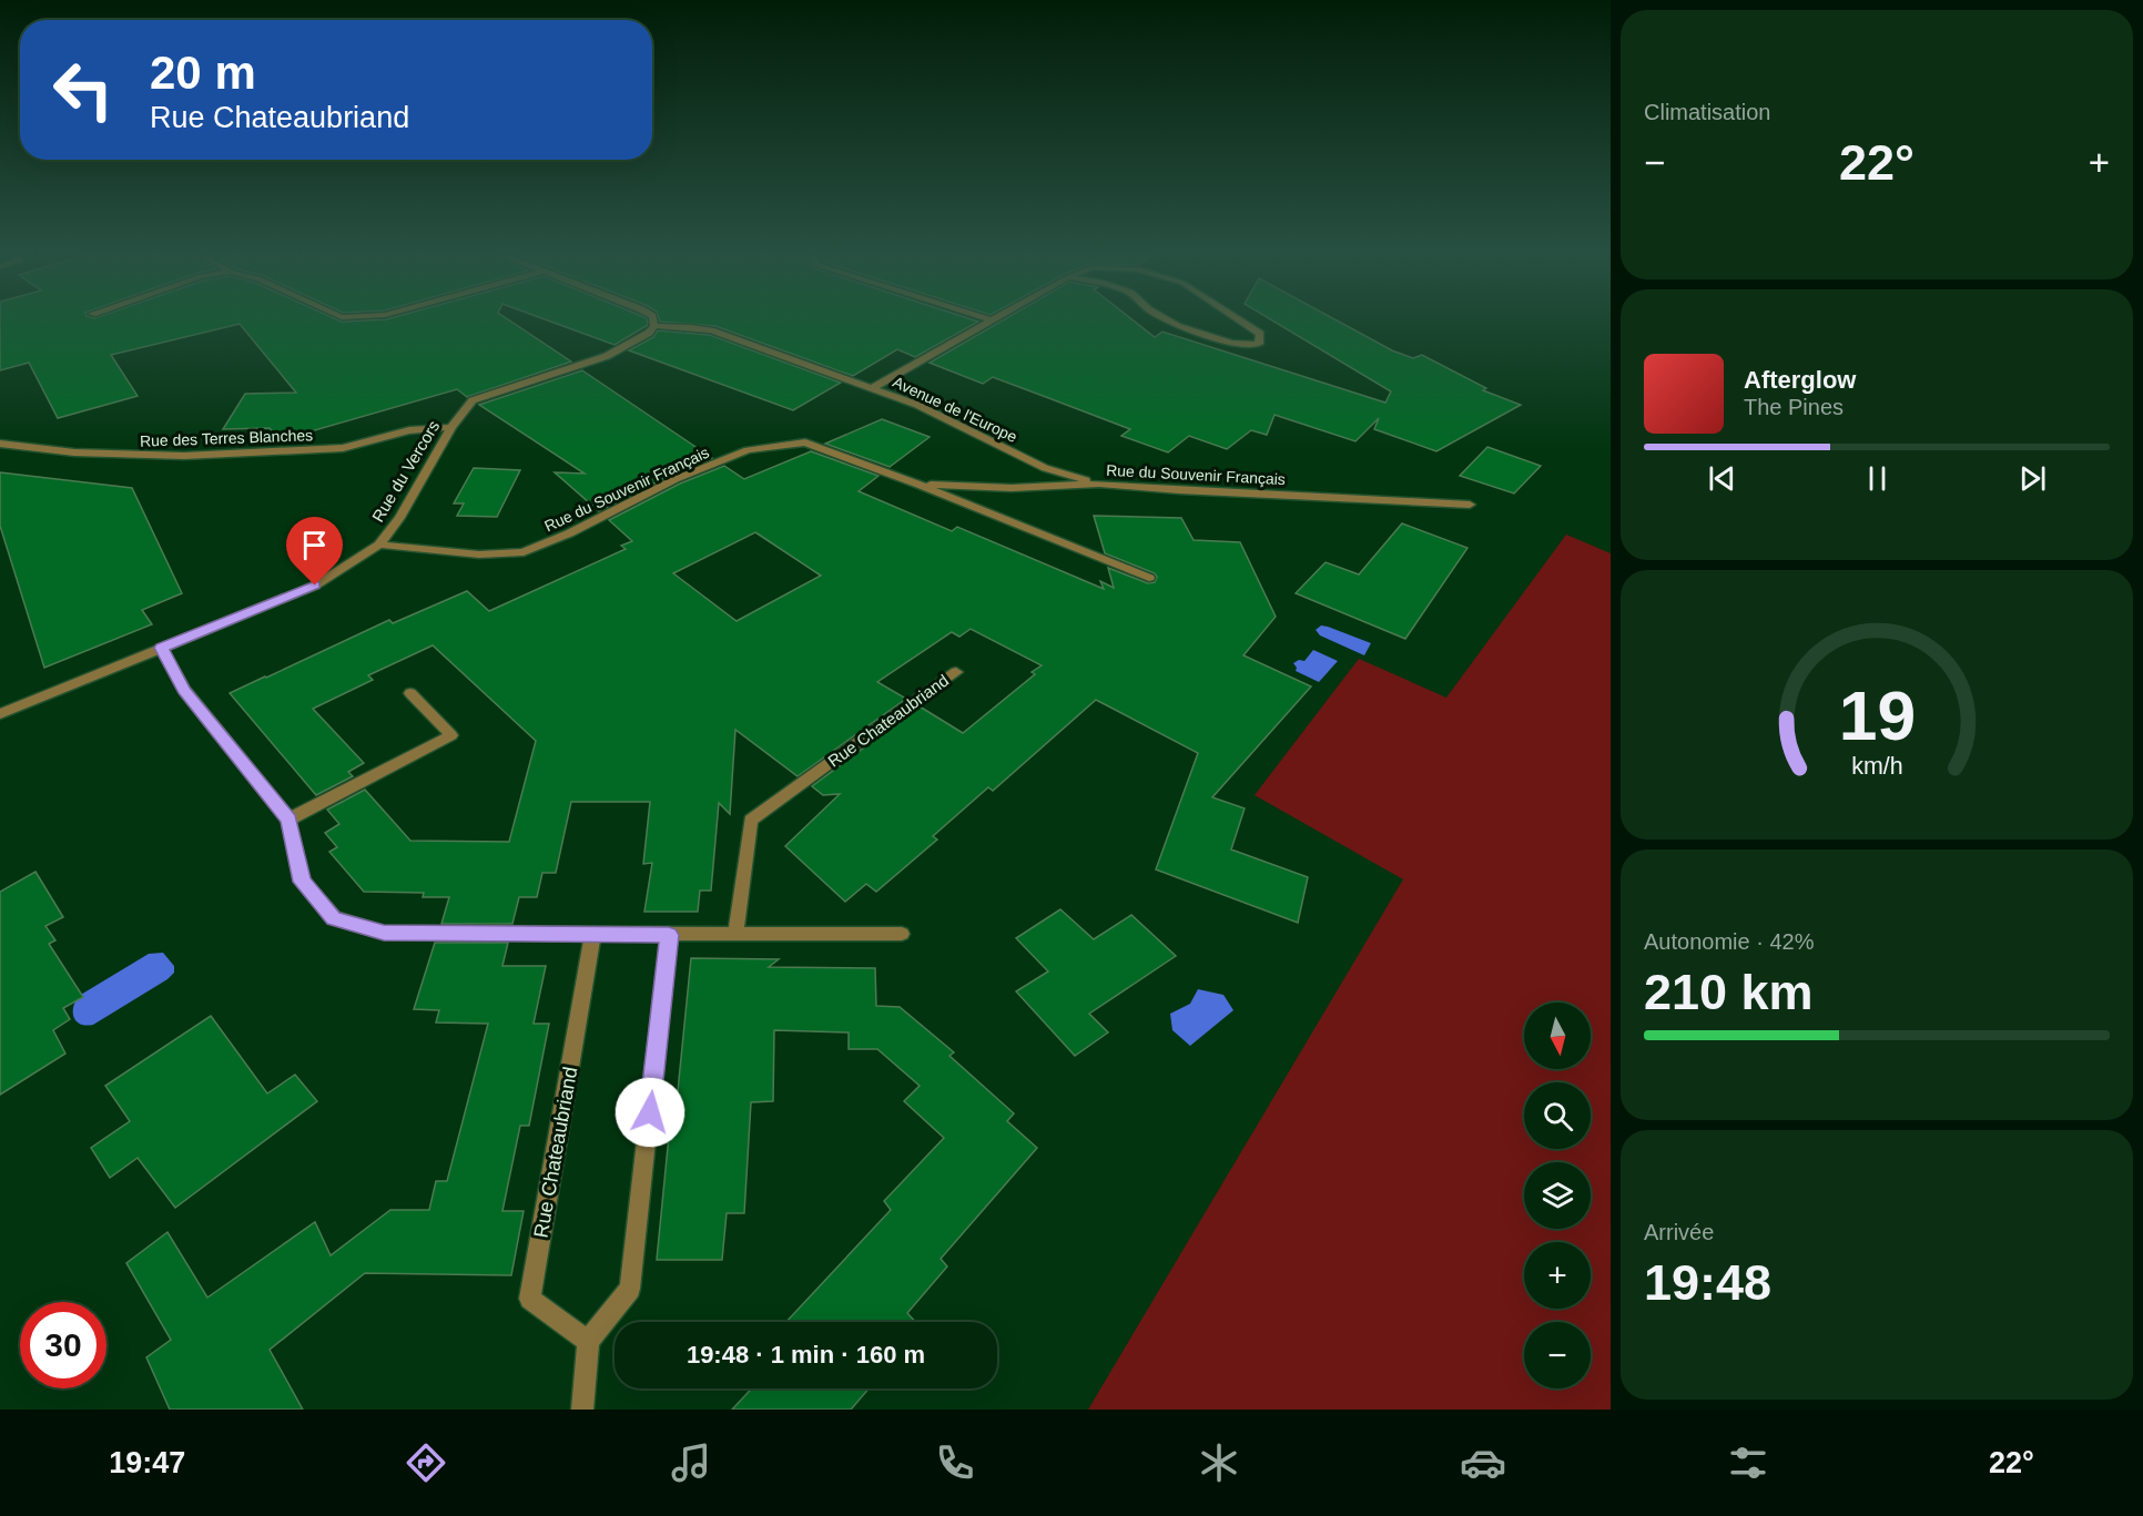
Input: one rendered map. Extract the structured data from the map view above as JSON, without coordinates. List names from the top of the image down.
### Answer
{
  "streets": {
    "street": [
      "Avenue de l'Europe",
      "Rue des Terres Blanches",
      "Rue du Vercors",
      "Rue du Souvenir Français",
      "Rue Chateaubriand"
    ]
  },
  "crossings": [
    ["Avenue de l'Europe", "Rue du Vercors"],
    ["Avenue de l'Europe", "Rue du Souvenir Français"],
    ["Rue des Terres Blanches", "Rue du Vercors"],
    ["Rue du Vercors", "Rue du Souvenir Français"]
  ],
  "north": "bottom",
  "page": {
    "tile": [
      "Climatisation",
      ["Autonomie · 42%", "210 km"],
      ["Arrivée", "19:48"]
    ],
    "turn": ["20 m", "Rue Chateaubriand"],
    "heat": ["−", "22°", "+"],
    "song": ["Afterglow", "The Pines"],
    "map_buttons": ["+", "−"],
    "limit": "30",
    "trip": "19:48 · 1 min · 160 m",
    "tabs": ["19:47", "22°"],
    "gauge": ["19", "km/h"]
  }
}
